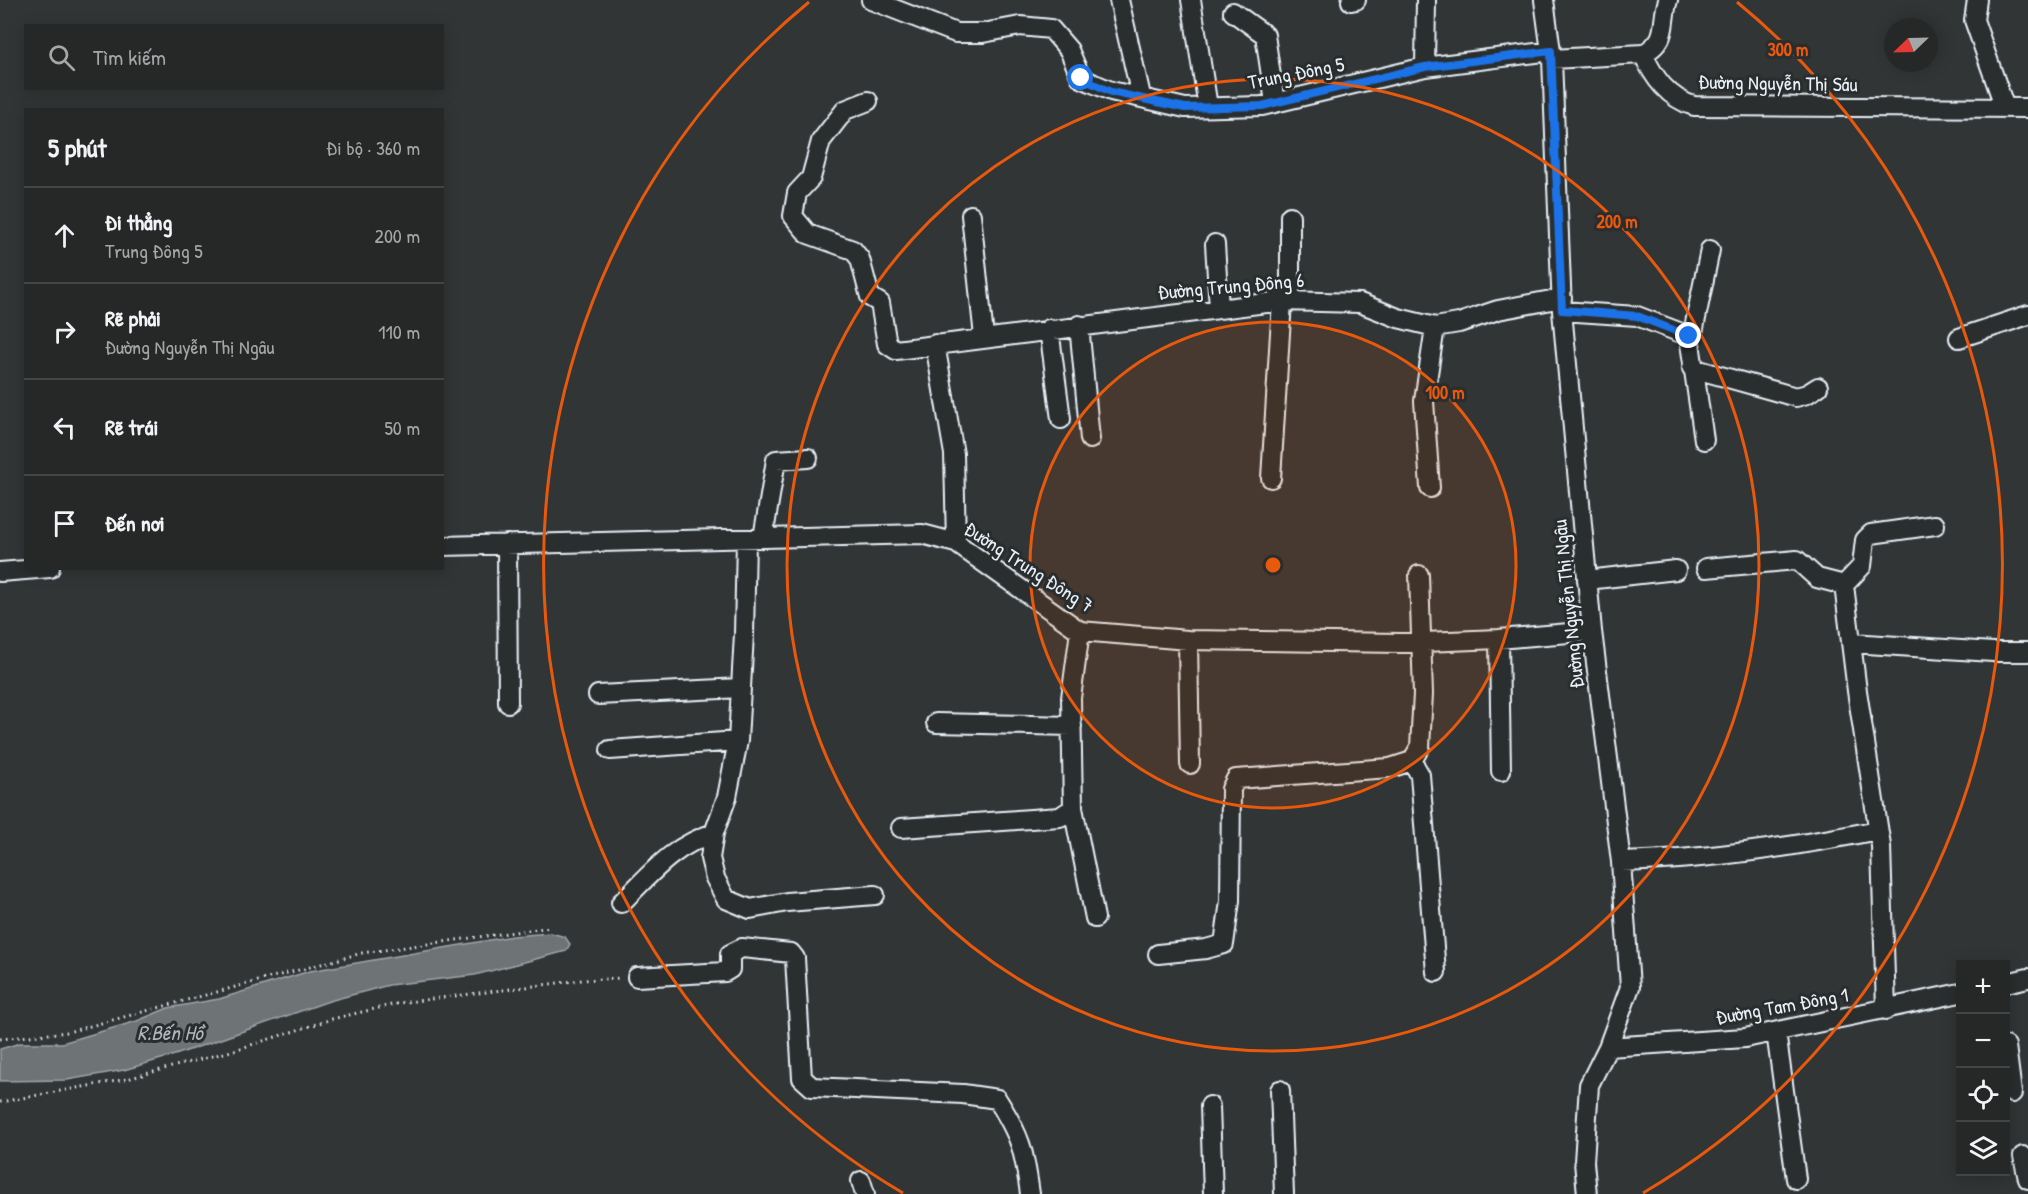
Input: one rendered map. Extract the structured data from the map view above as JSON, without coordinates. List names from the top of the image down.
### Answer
{
  "streets": {
    "street": [
      "Trung Đông 5",
      "Đường Nguyễn Thị Sáu",
      "Đường Trung Đông 6",
      "Đường Trung Đông 7",
      "Đường Nguyễn Thị Ngâu",
      "Đường Tam Đông 1"
    ]
  },
  "crossings": [
    ["Trung Đông 5", "Đường Nguyễn Thị Ngâu"],
    ["Đường Trung Đông 6", "Đường Nguyễn Thị Ngâu"],
    ["Đường Trung Đông 7", "Đường Nguyễn Thị Ngâu"],
    ["Đường Nguyễn Thị Ngâu", "Đường Tam Đông 1"]
  ],
  "water": ["R.Bến Hồ"],
  "north": "bottom left",
  "page": {
    "search": "Tìm kiếm",
    "heading": ["5 phút", "Đi bộ · 360 m"],
    "list": [
      ["Đi thẳng", "Trung Đông 5", "200 m"],
      ["Rẽ phải", "Đường Nguyễn Thị Ngâu", "110 m"],
      ["Rẽ trái", "50 m"],
      "Đến nơi"
    ],
    "map_buttons": ["+", "−"]
  },
  "rings": ["300 m", "200 m", "100 m"]
}
